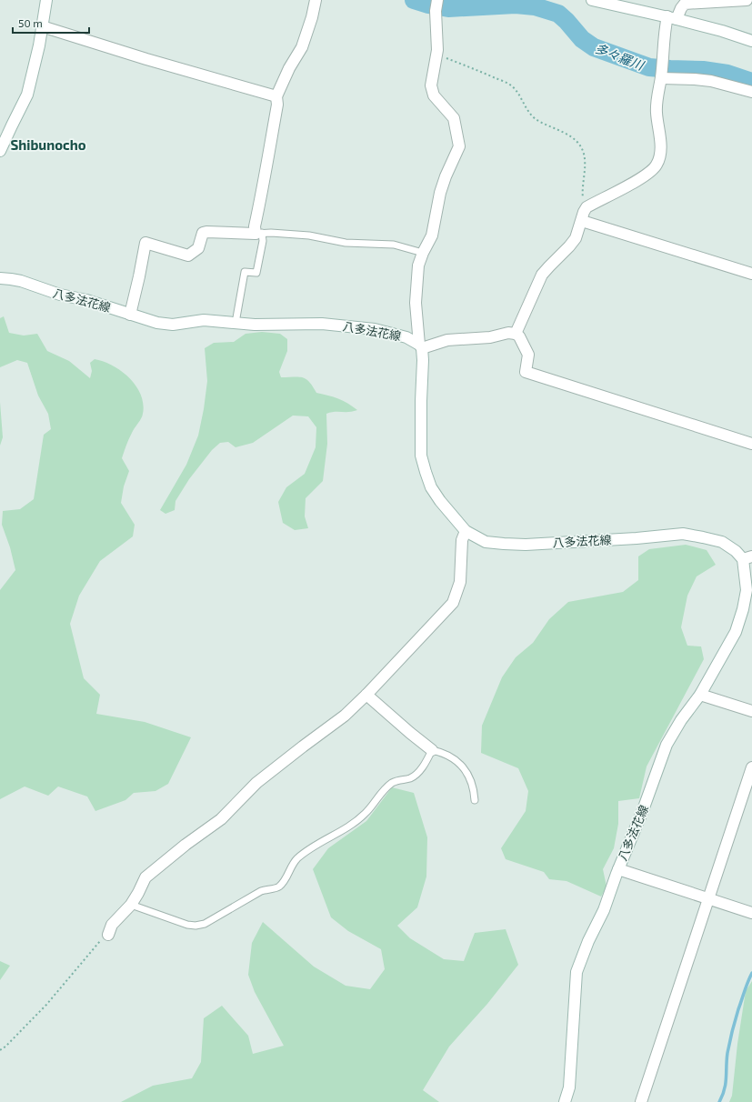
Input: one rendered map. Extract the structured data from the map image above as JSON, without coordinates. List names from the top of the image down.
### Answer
{
  "streets": {
    "street": ["八多法花線"]
  },
  "districts": ["Shibunocho"],
  "water": ["多々羅川"],
  "scale_bar": "50 m"
}
